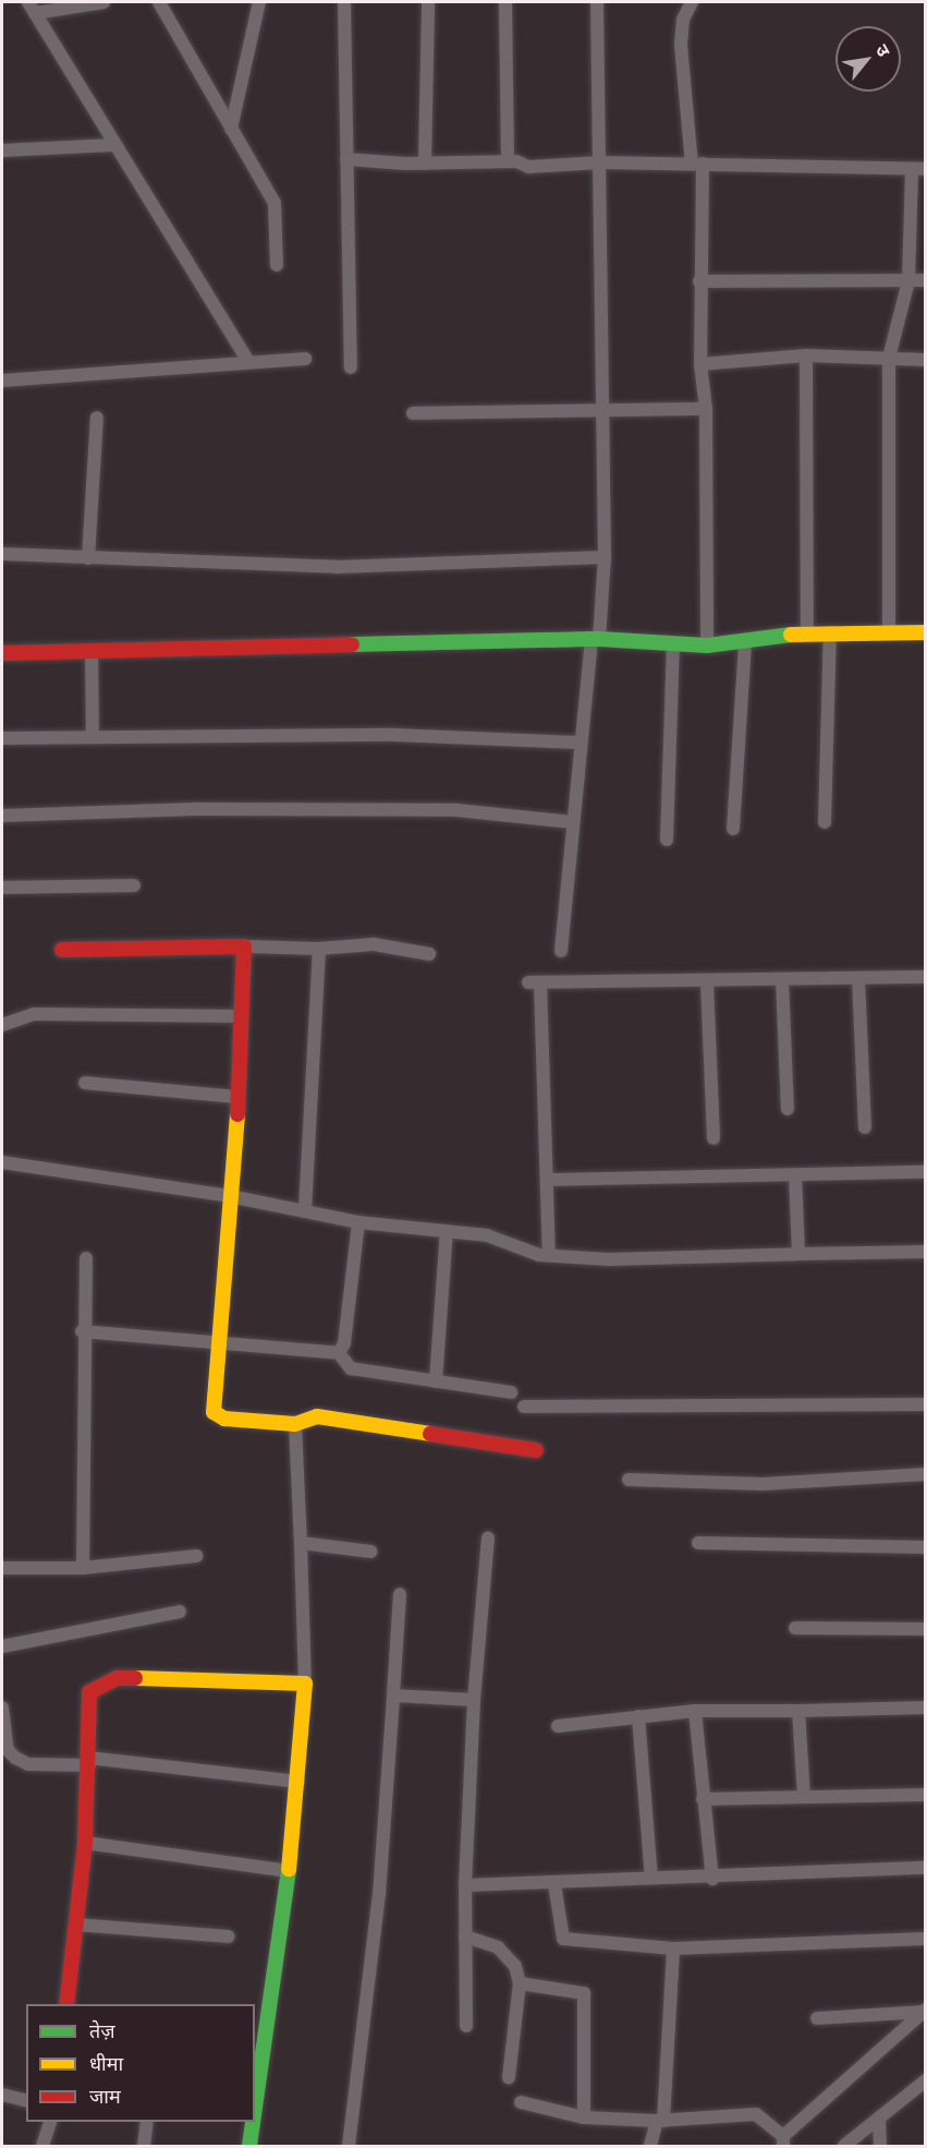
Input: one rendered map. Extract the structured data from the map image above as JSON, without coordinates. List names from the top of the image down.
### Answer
{
  "legend": ["तेज़", "धीमा", "जाम"],
  "north": "top right"
}
